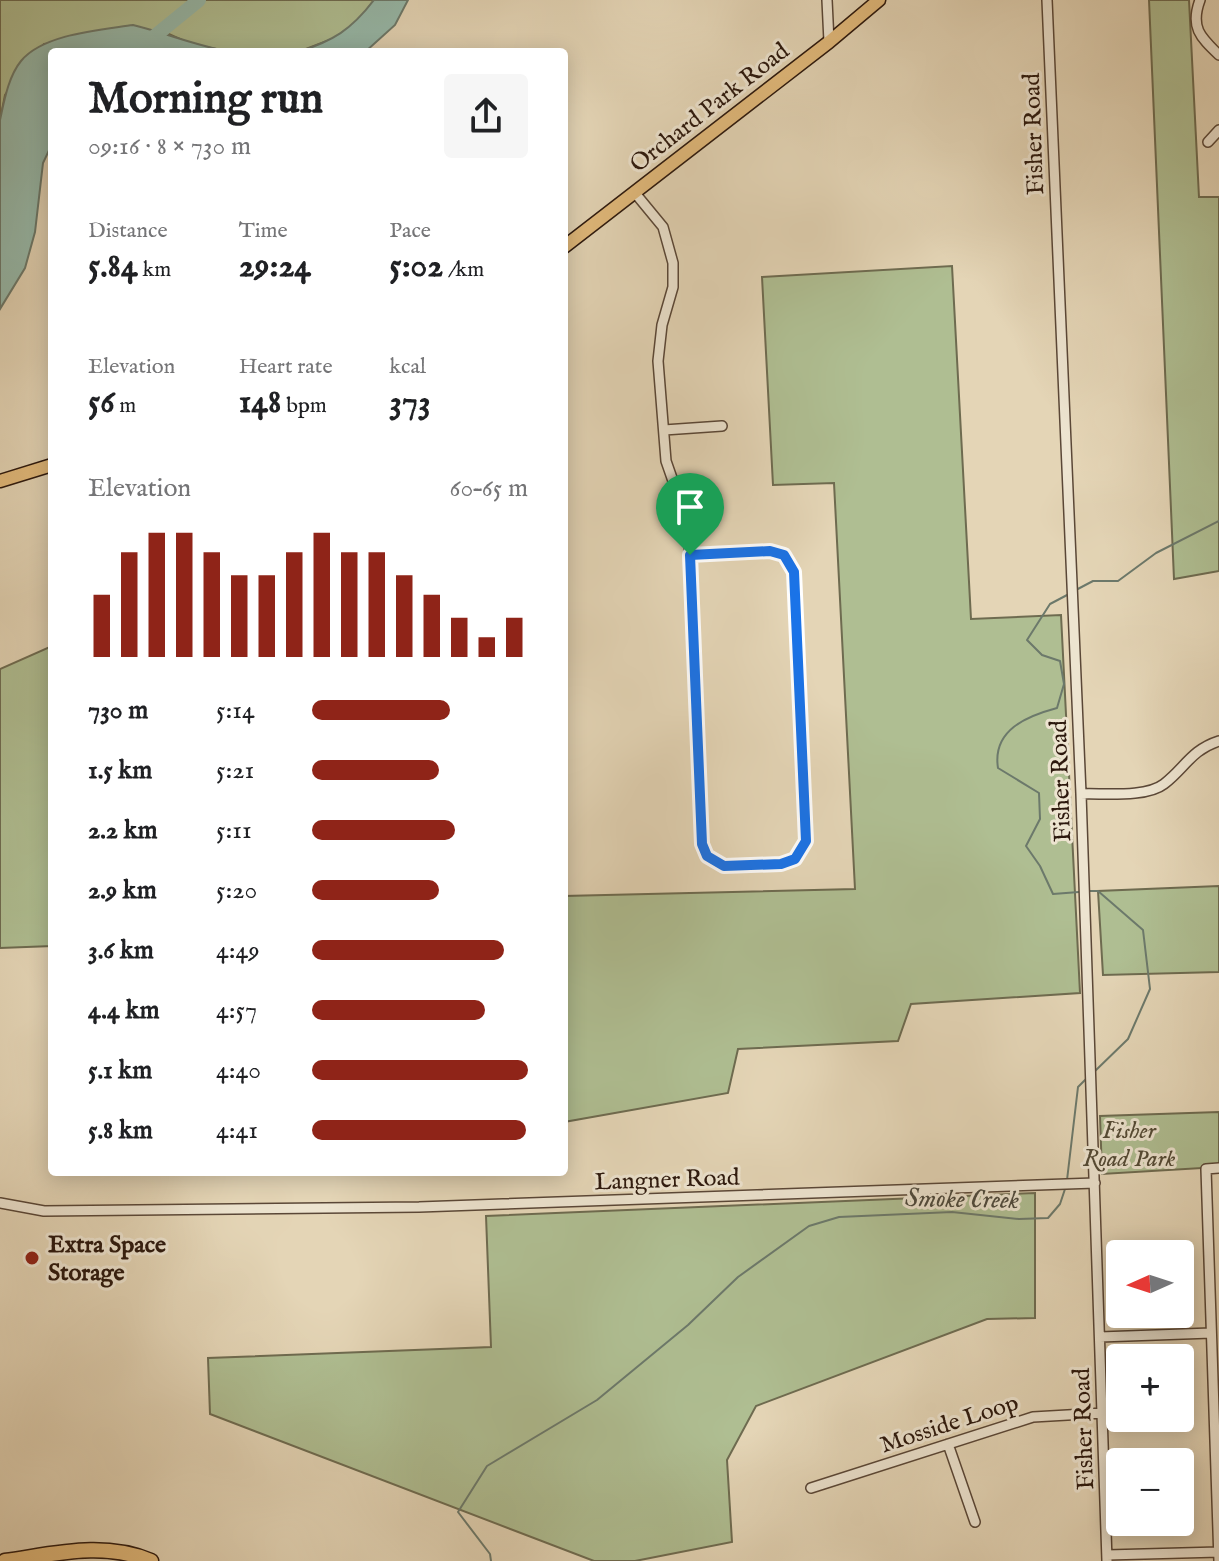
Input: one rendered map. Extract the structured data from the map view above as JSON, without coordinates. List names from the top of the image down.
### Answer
{
  "streets": {
    "main road": ["Orchard Park Road"],
    "street": ["Fisher Road", "Langner Road", "Mosside Loop"]
  },
  "crossings": [
    ["Fisher Road", "Langner Road"],
    ["Fisher Road", "Mosside Loop"]
  ],
  "water": ["Smoke Creek"],
  "parks": ["Fisher Road Park"],
  "places": ["Extra Space Storage"],
  "north": "left",
  "page": {
    "heading": ["Morning run", "09:16 · 8 × 730 m"],
    "stats": [
      ["Distance", "5.84 km"],
      ["Time", "29:24"],
      ["Pace", "5:02 /km"],
      ["Elevation", "56 m"],
      ["Heart rate", "148 bpm"],
      ["kcal", "373"]
    ],
    "chart": ["Elevation", "60–65 m"],
    "list": [
      {
        "name": "730 m",
        "note": "5:14"
      },
      {
        "name": "1.5 km",
        "note": "5:21"
      },
      {
        "name": "2.2 km",
        "note": "5:11"
      },
      {
        "name": "2.9 km",
        "note": "5:20"
      },
      {
        "name": "3.6 km",
        "note": "4:49"
      },
      {
        "name": "4.4 km",
        "note": "4:57"
      },
      {
        "name": "5.1 km",
        "note": "4:40"
      },
      {
        "name": "5.8 km",
        "note": "4:41"
      }
    ],
    "map_buttons": ["+", "−"]
  }
}
